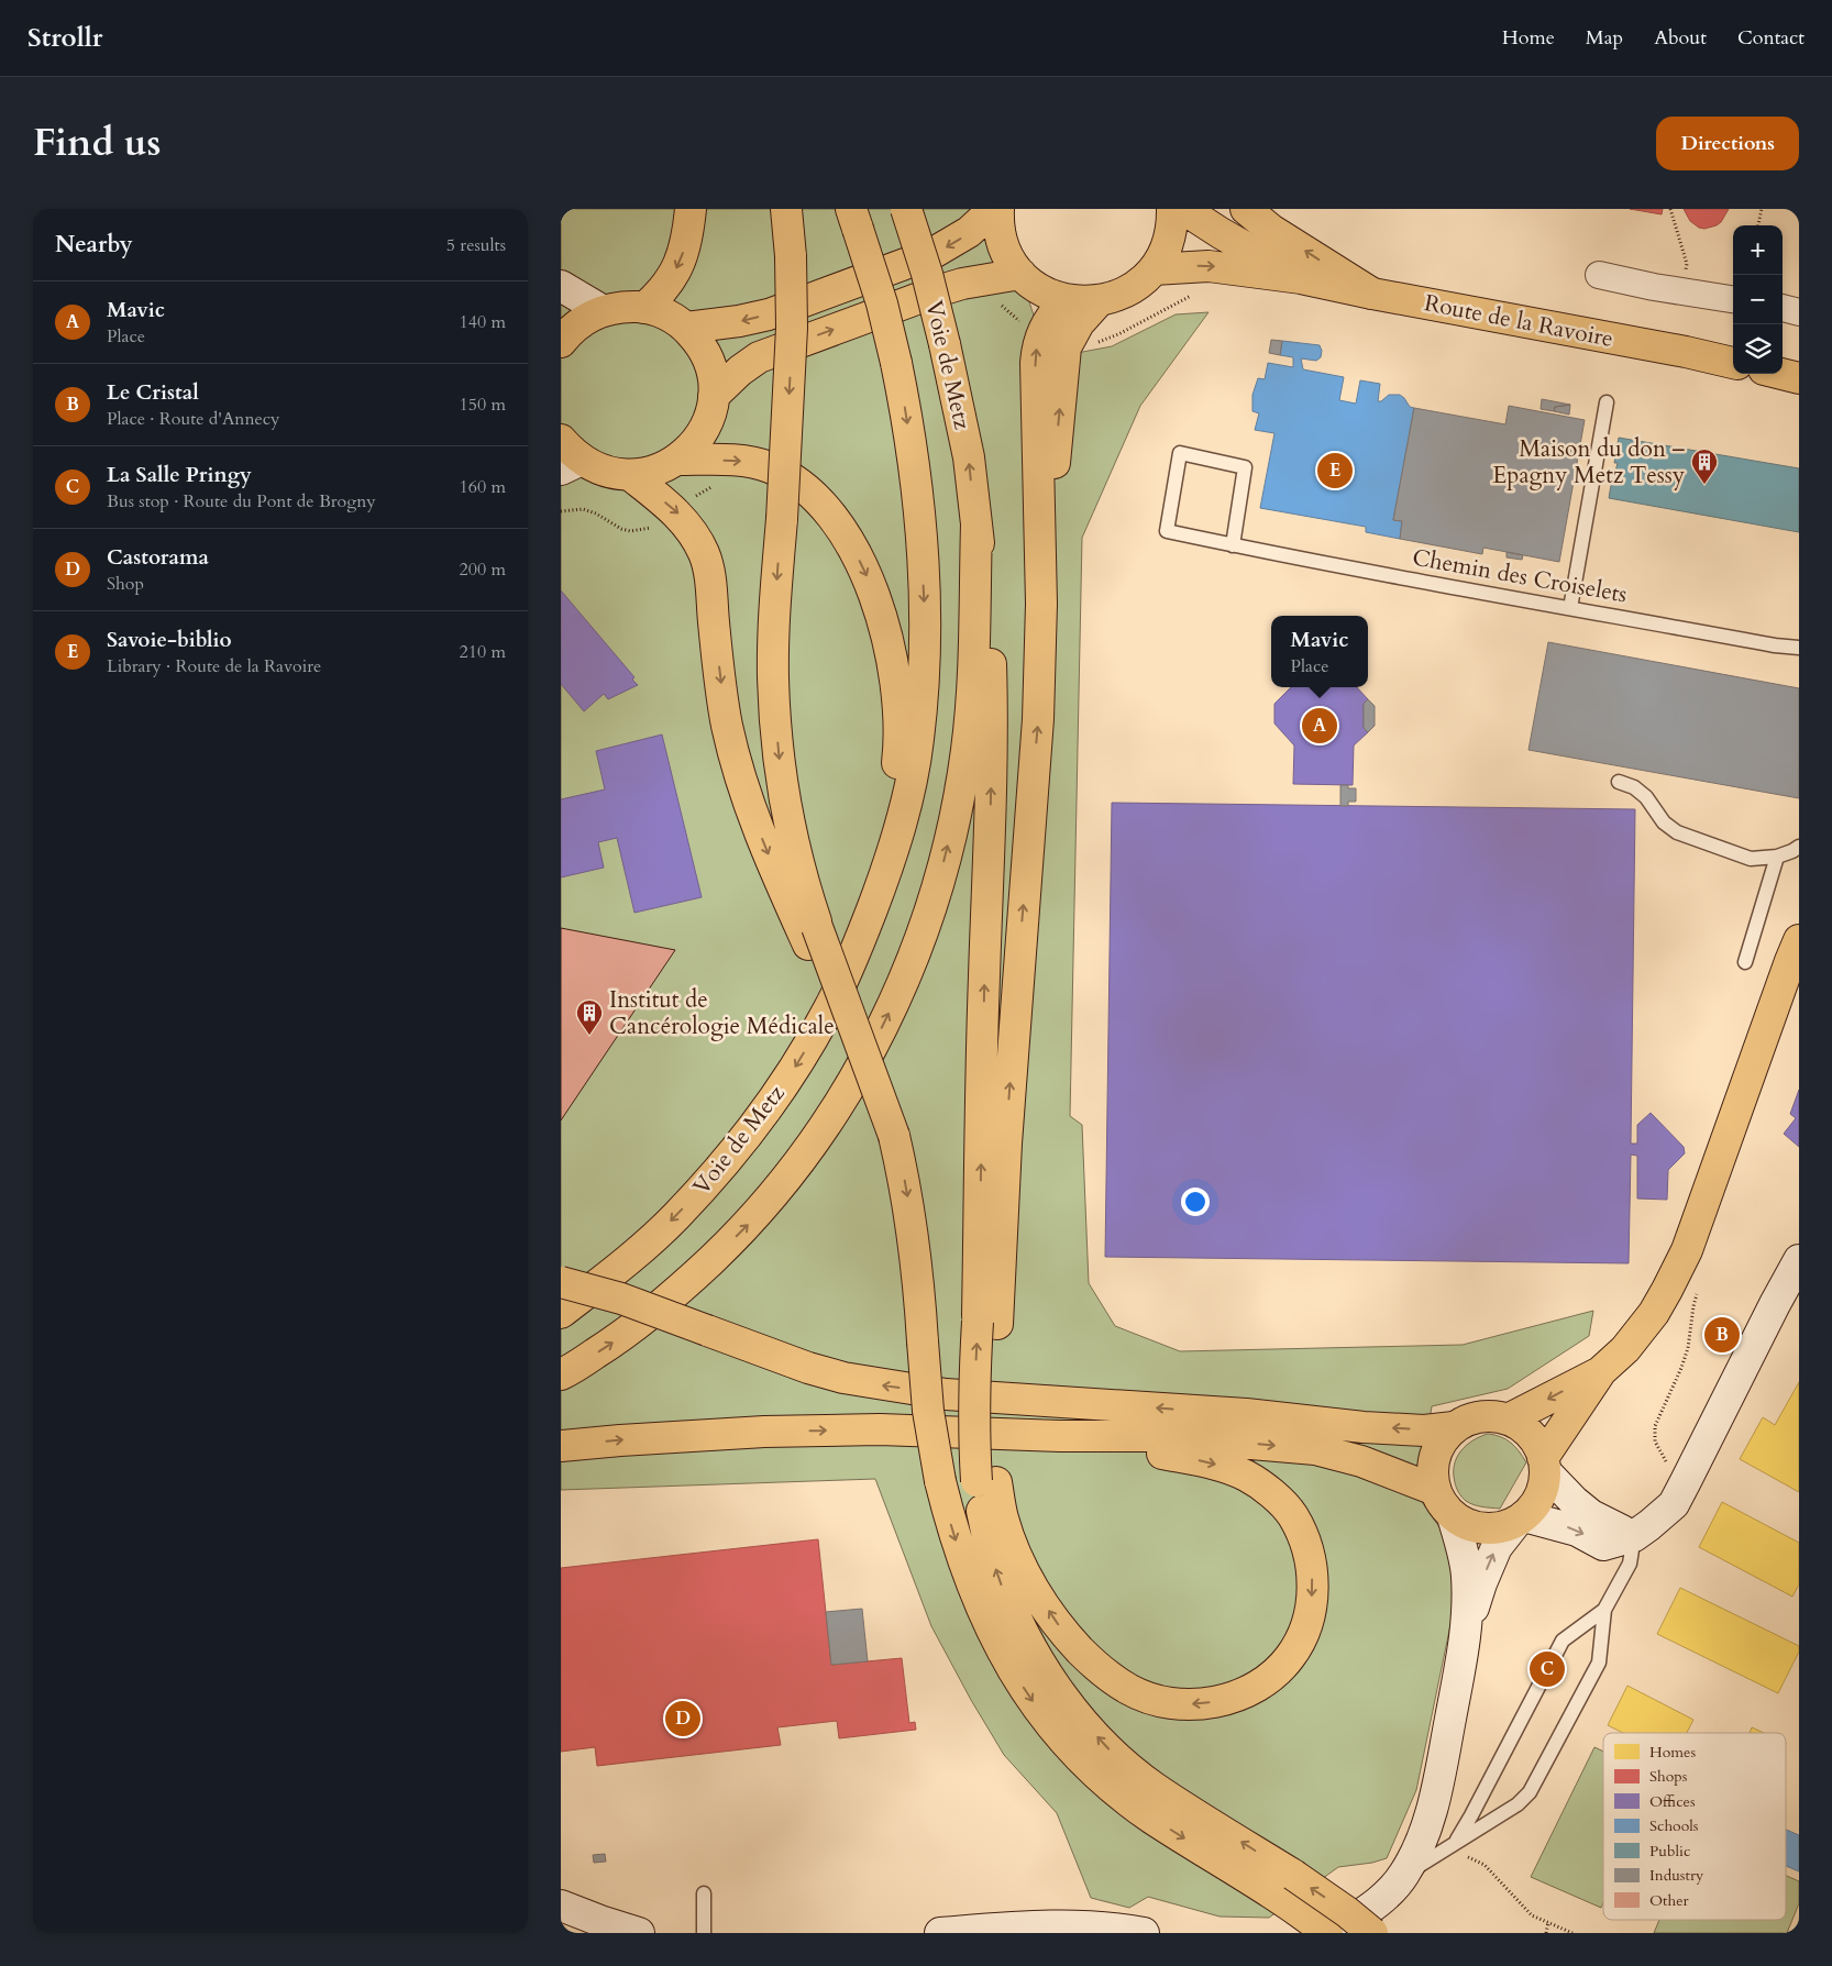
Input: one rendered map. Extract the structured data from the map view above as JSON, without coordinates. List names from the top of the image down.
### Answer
{
  "streets": {
    "main road": ["Route de la Ravoire", "Voie de Metz"],
    "lane": ["Chemin des Croiselets"]
  },
  "places": {
    "building": ["Maison du don – Epagny Metz Tessy", "Institut de Cancérologie Médicale"]
  },
  "legend": [
    "Homes",
    "Shops",
    "Offices",
    "Schools",
    "Public",
    "Industry",
    "Other"
  ],
  "page": {
    "header": "Strollr",
    "nav": [
      "Home",
      "Map",
      "About",
      "Contact"
    ],
    "title": "Find us",
    "buttons": "Directions",
    "heading": ["Nearby", "5 results"],
    "map_buttons": ["+", "−"],
    "list": [
      {
        "mark": "A",
        "name": "Mavic",
        "note": "Place",
        "value": "140 m"
      },
      {
        "mark": "B",
        "name": "Le Cristal",
        "note": "Place · Route d'Annecy",
        "value": "150 m"
      },
      {
        "mark": "C",
        "name": "La Salle Pringy",
        "note": "Bus stop · Route du Pont de Brogny",
        "value": "160 m"
      },
      {
        "mark": "D",
        "name": "Castorama",
        "note": "Shop",
        "value": "200 m"
      },
      {
        "mark": "E",
        "name": "Savoie-biblio",
        "note": "Library · Route de la Ravoire",
        "value": "210 m"
      }
    ],
    "pins": [
      "E",
      "A",
      "B",
      "C",
      "D"
    ],
    "popup": ["Mavic", "Place"]
  }
}
